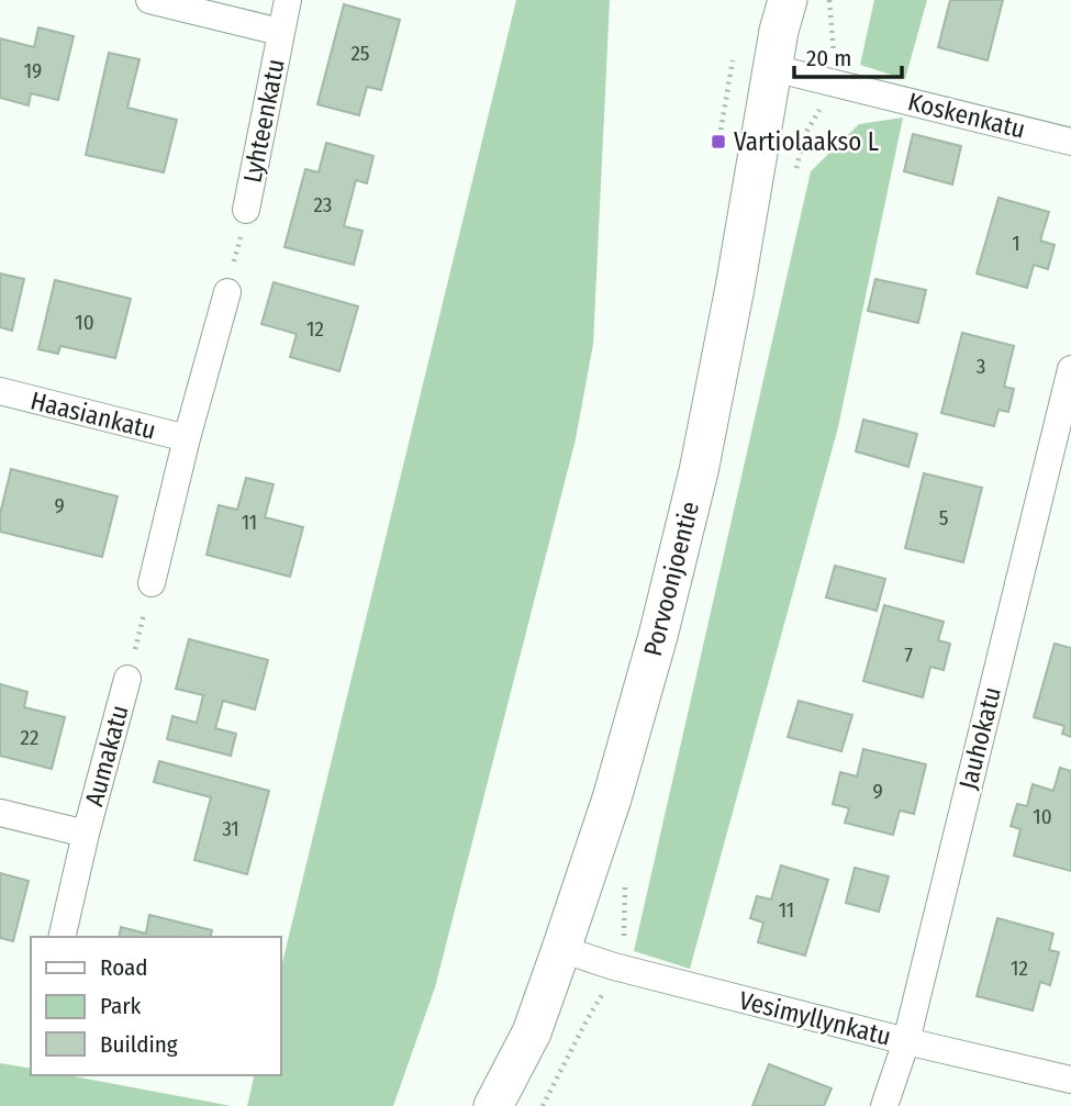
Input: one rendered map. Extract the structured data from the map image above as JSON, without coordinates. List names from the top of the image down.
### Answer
{
  "streets": {
    "street": [
      "Koskenkatu",
      "Lyhteenkatu",
      "Haasiankatu",
      "Porvoonjoentie",
      "Jauhokatu",
      "Aumakatu",
      "Vesimyllynkatu"
    ]
  },
  "crossings": [
    ["Koskenkatu", "Porvoonjoentie"],
    ["Porvoonjoentie", "Vesimyllynkatu"],
    ["Jauhokatu", "Vesimyllynkatu"]
  ],
  "places": {
    "transit": ["Vartiolaakso L"]
  },
  "house_numbers": [
    "25",
    "19",
    "23",
    "1",
    "10",
    "12",
    "3",
    "9",
    "5",
    "11",
    "7",
    "22",
    "9",
    "10",
    "31",
    "11",
    "12"
  ],
  "legend": ["Road", "Park", "Building"],
  "scale_bar": "20 m"
}
